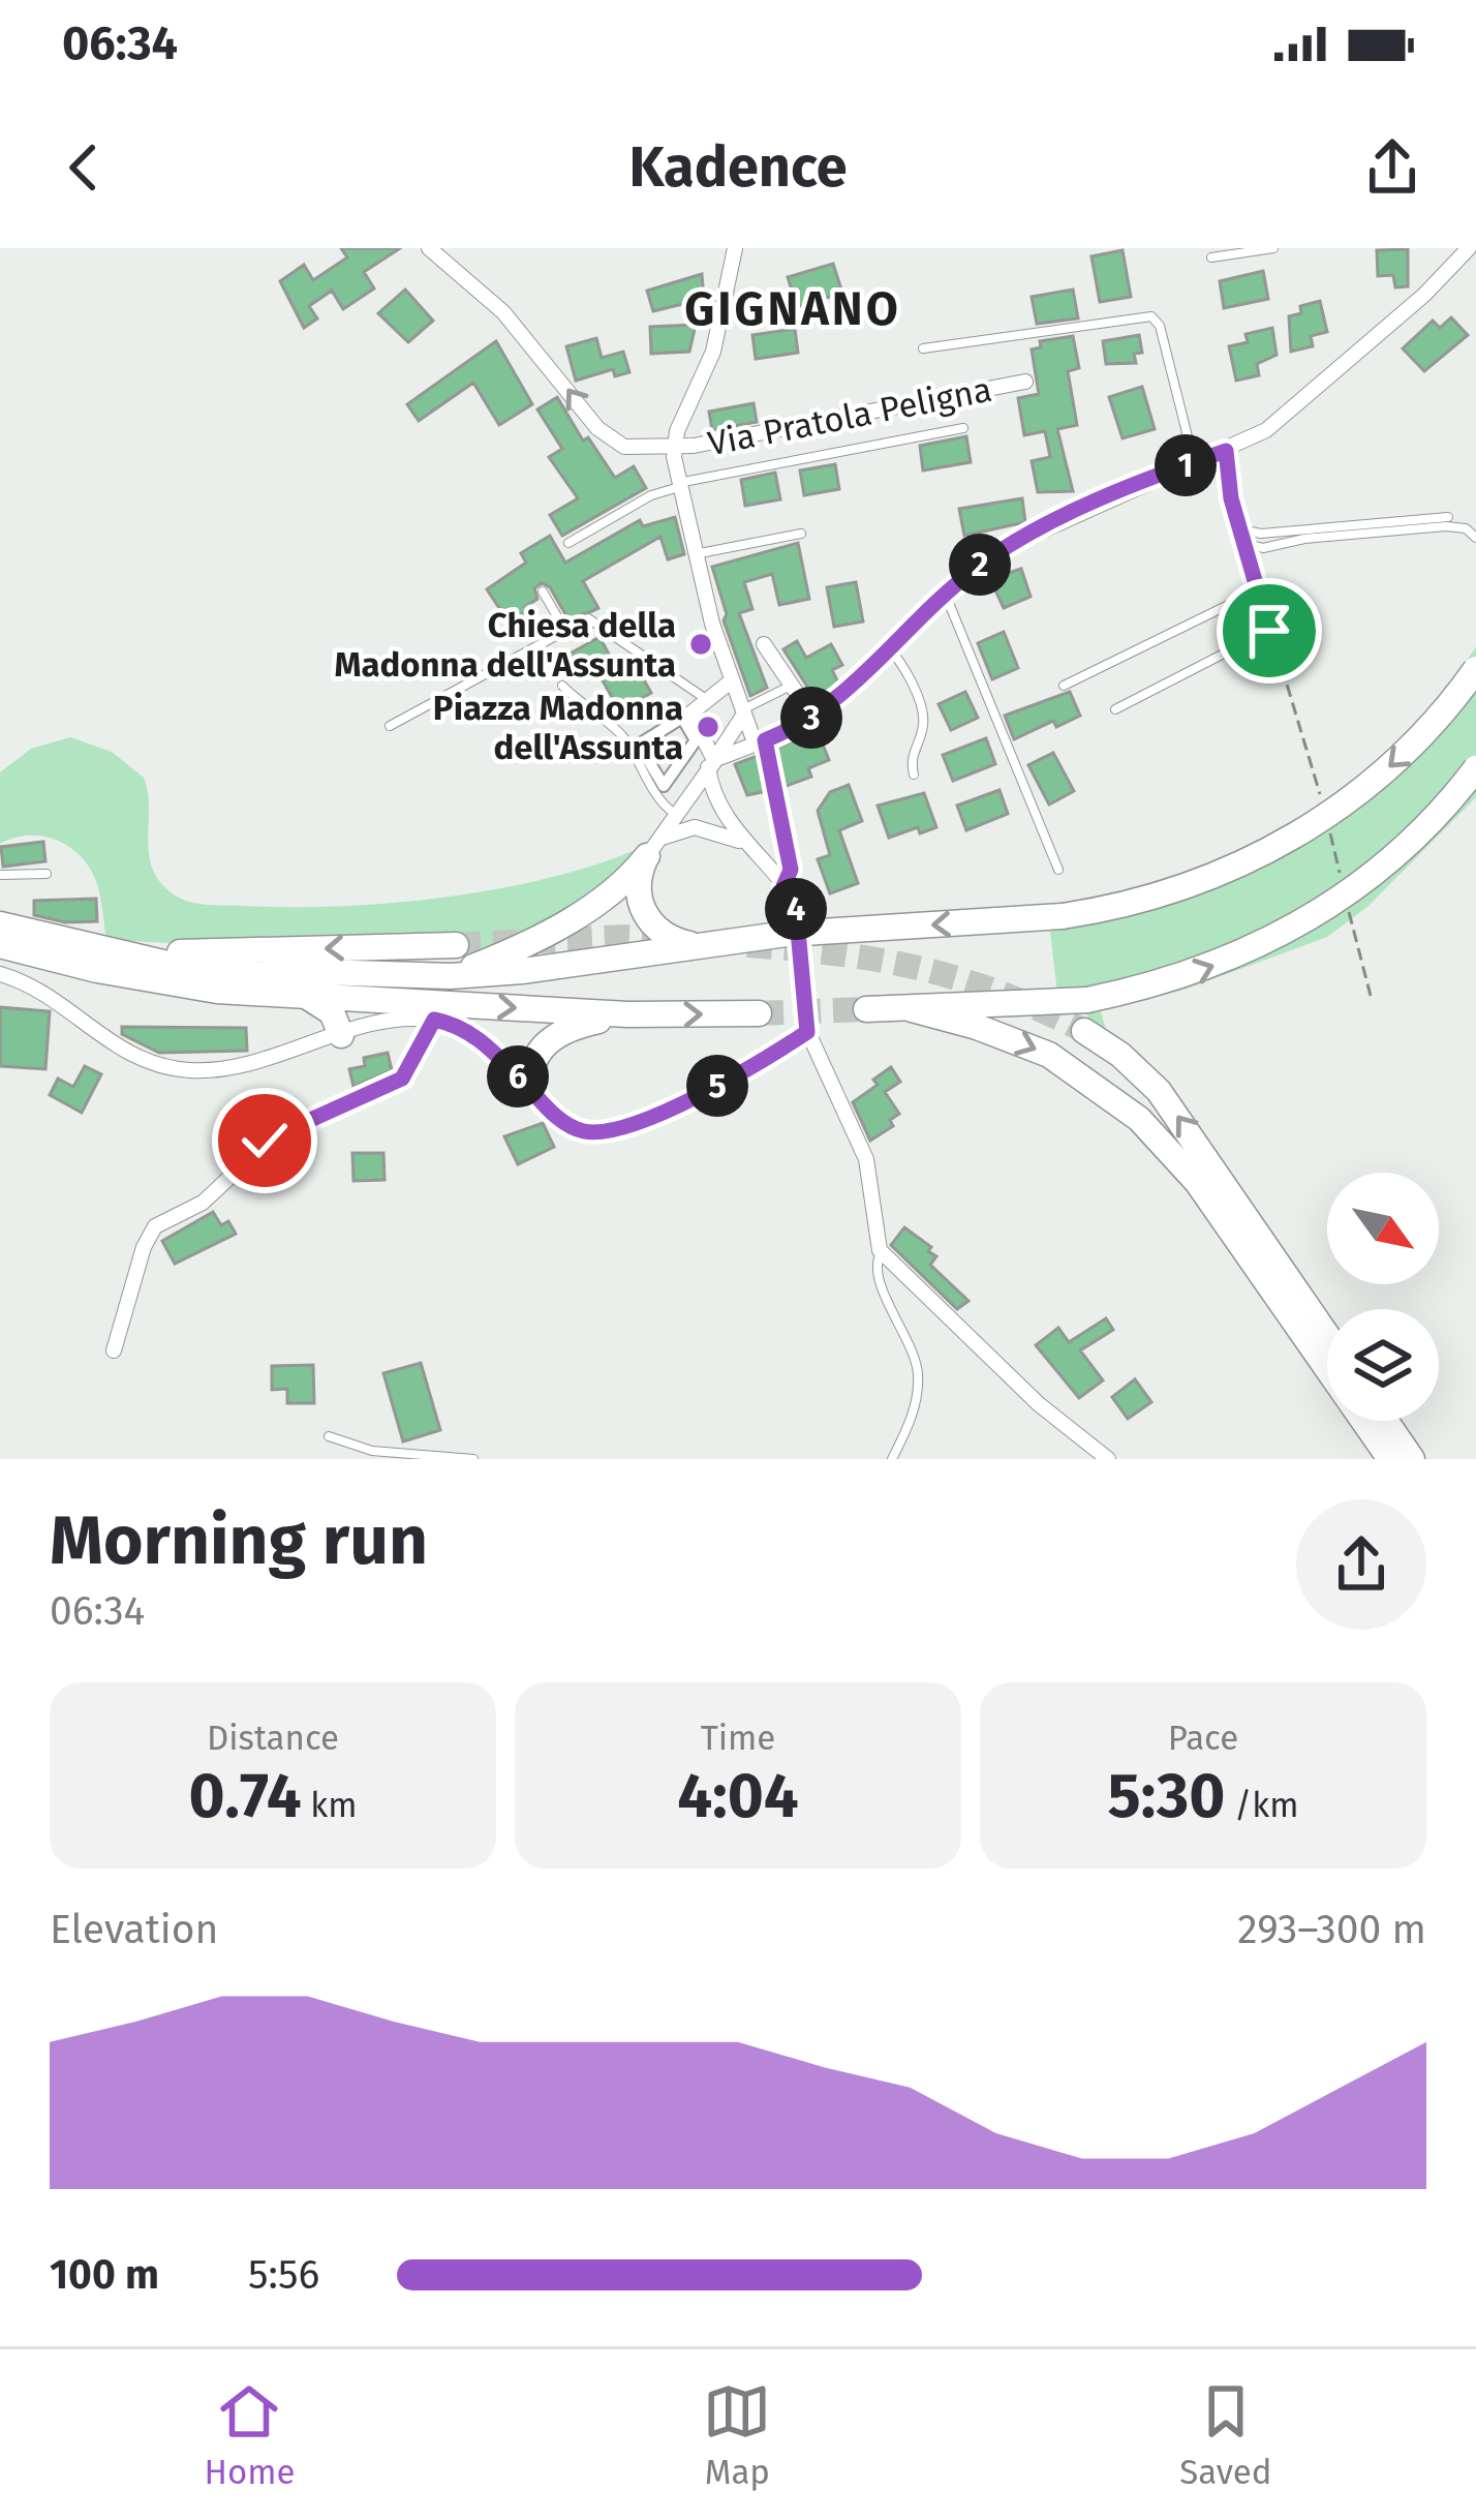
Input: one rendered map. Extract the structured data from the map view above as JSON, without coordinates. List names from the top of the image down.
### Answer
{
  "streets": {
    "street": ["Via Pratola Peligna"]
  },
  "one_way": ["Via Pratola Peligna"],
  "districts": ["GIGNANO"],
  "places": ["Chiesa della Madonna dell'Assunta", "Piazza Madonna dell'Assunta"],
  "north": "bottom right",
  "page": {
    "status": "06:34",
    "header": "Kadence",
    "pins": [
      "1",
      "2",
      "3",
      "4",
      "6",
      "5"
    ],
    "heading": ["Morning run", "06:34"],
    "stats": [
      ["Distance", "0.74 km"],
      ["Time", "4:04"],
      ["Pace", "5:30 /km"]
    ],
    "chart": ["Elevation", "293–300 m"],
    "list": [
      {
        "name": "100 m",
        "note": "5:56"
      }
    ],
    "tabs": ["Home", "Map", "Saved"]
  }
}
